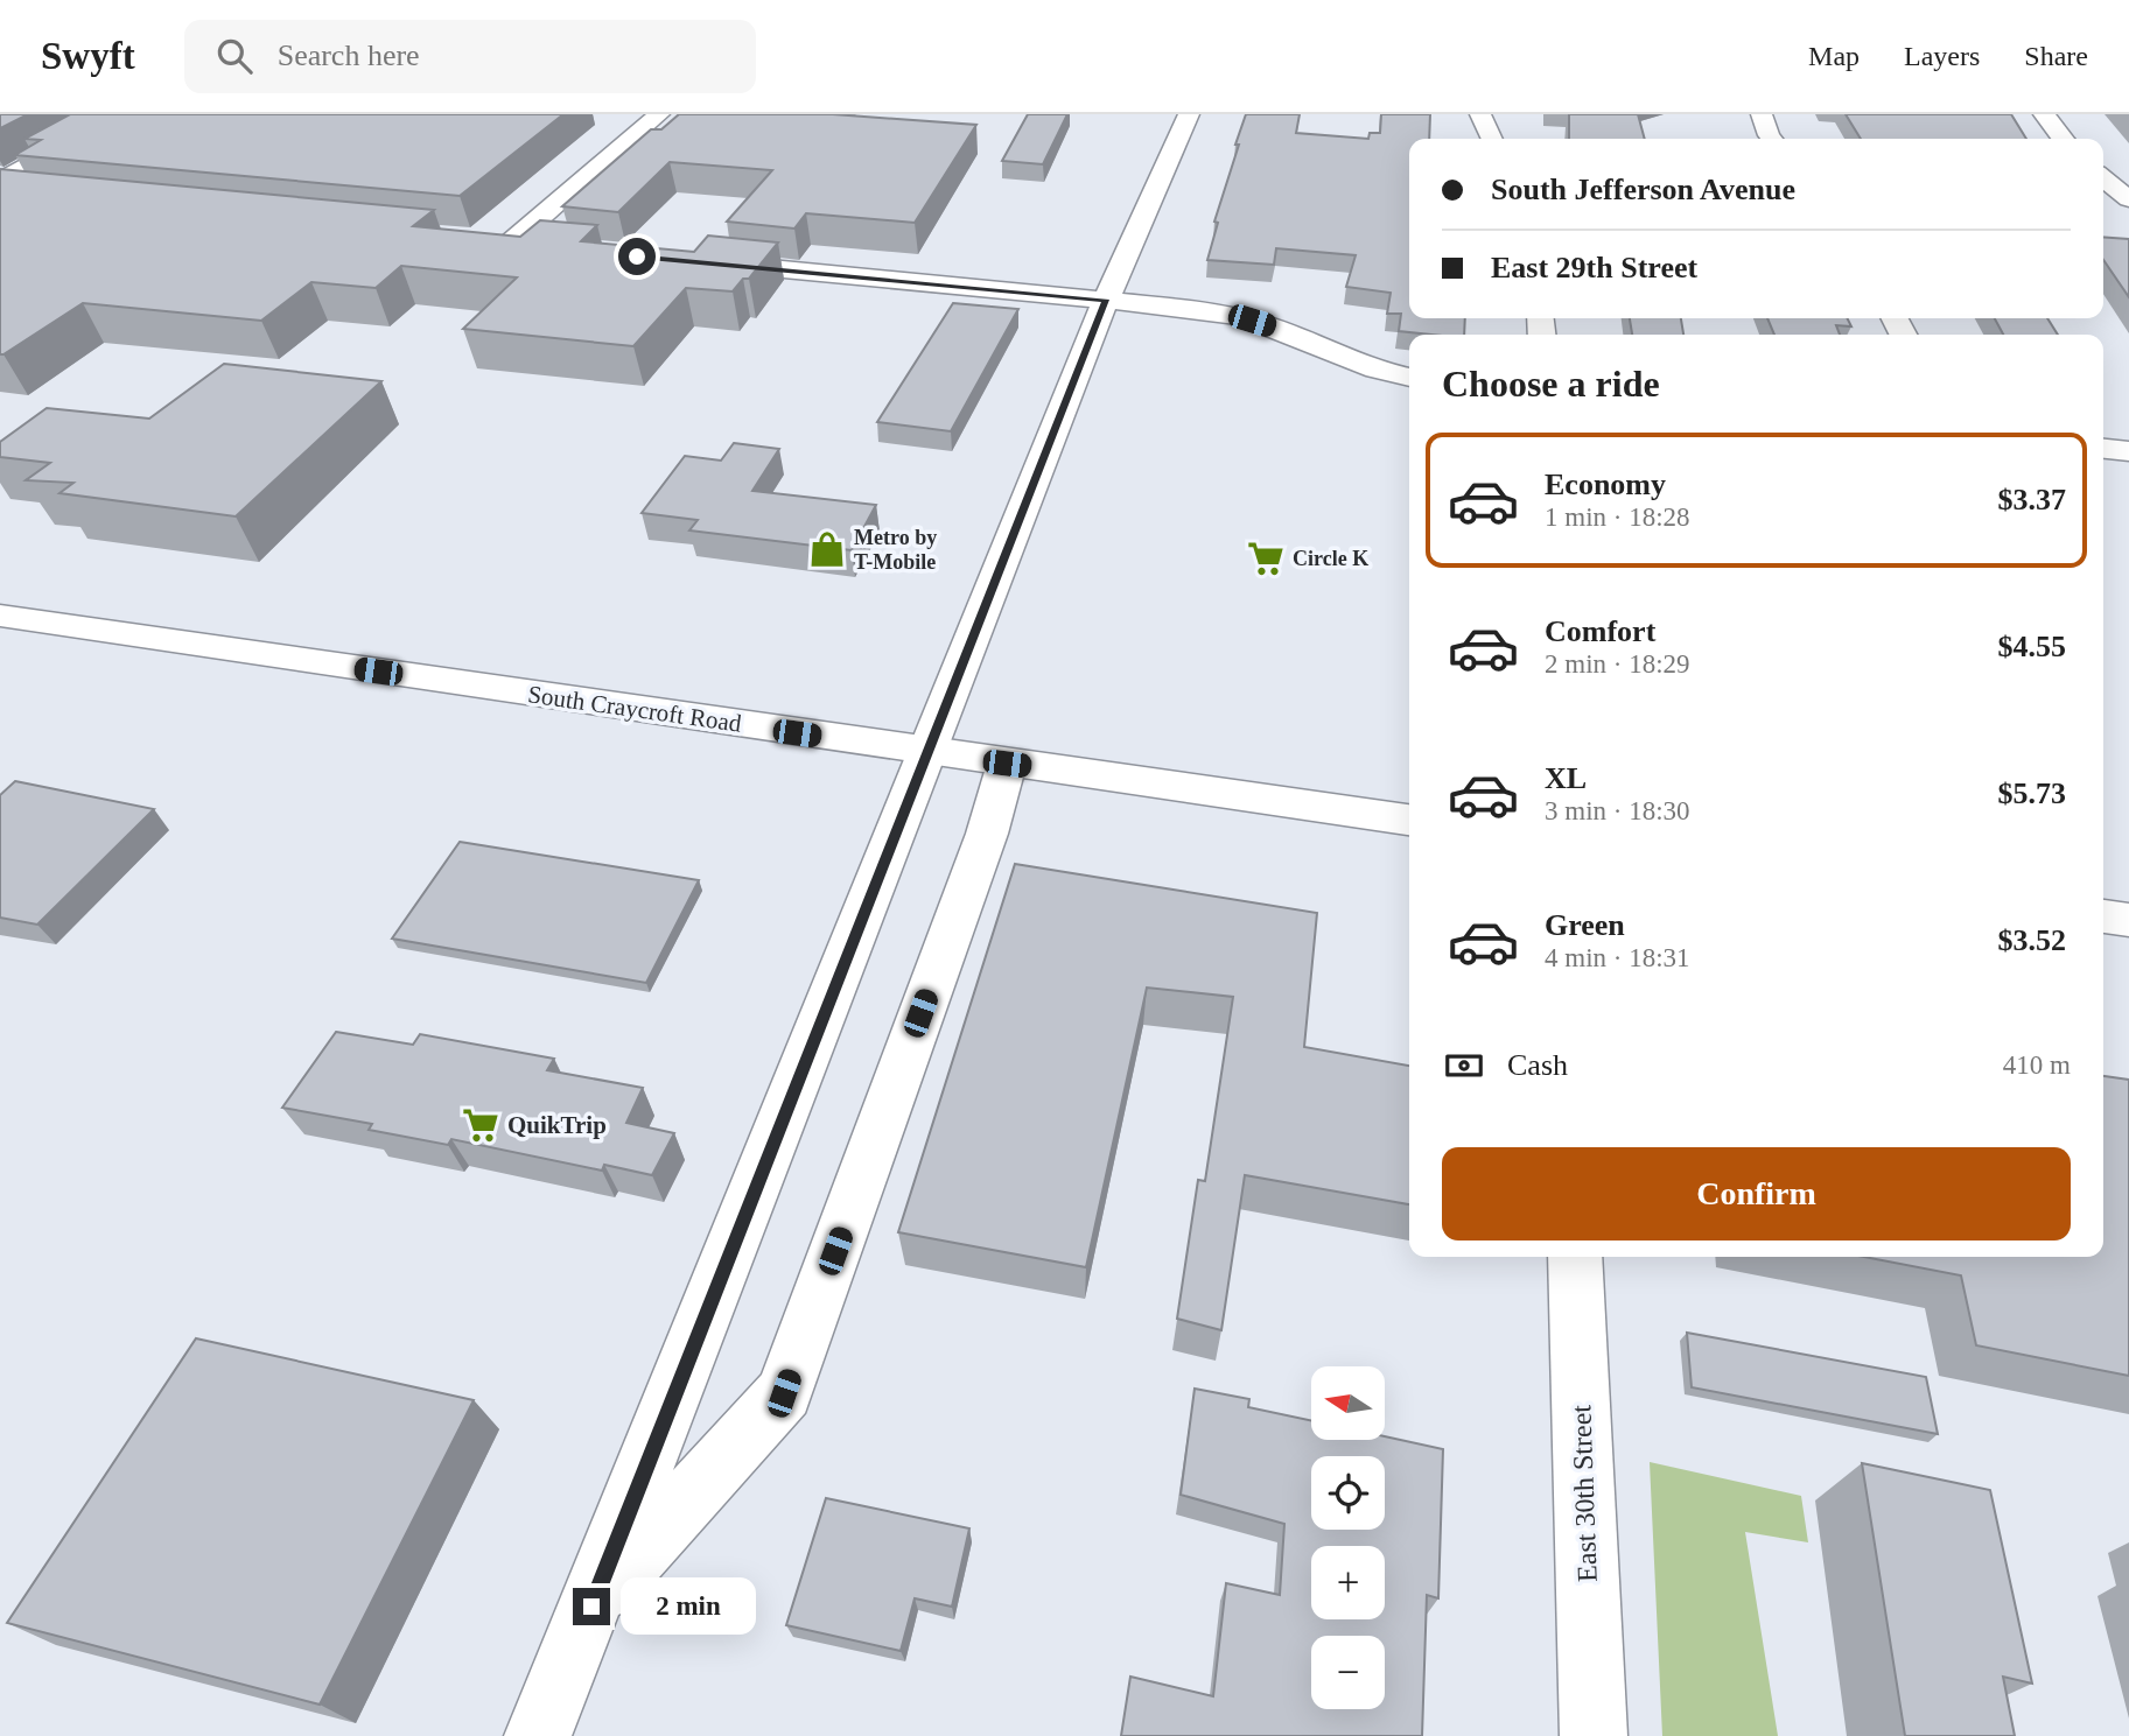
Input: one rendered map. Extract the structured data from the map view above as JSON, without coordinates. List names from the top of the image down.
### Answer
{
  "streets": {
    "street": ["South Craycroft Road", "East 30th Street"]
  },
  "places": {
    "shop": ["Metro by T-Mobile"],
    "supermarket": ["Circle K", "QuikTrip"]
  },
  "north": "left",
  "page": {
    "header": "Swyft",
    "search": "Search here",
    "nav": ["Map", "Layers", "Share"],
    "banner": ["South Jefferson Avenue", "East 29th Street"],
    "heading": "Choose a ride",
    "list": [
      {
        "name": "Economy",
        "note": "1 min · 18:28",
        "value": "$3.37"
      },
      {
        "name": "Comfort",
        "note": "2 min · 18:29",
        "value": "$4.55"
      },
      {
        "name": "XL",
        "note": "3 min · 18:30",
        "value": "$5.73"
      },
      {
        "name": "Green",
        "note": "4 min · 18:31",
        "value": "$3.52"
      }
    ],
    "pay": ["Cash", "410 m"],
    "buttons": "Confirm",
    "map_buttons": ["+", "−"],
    "bubble": "2 min"
  }
}
